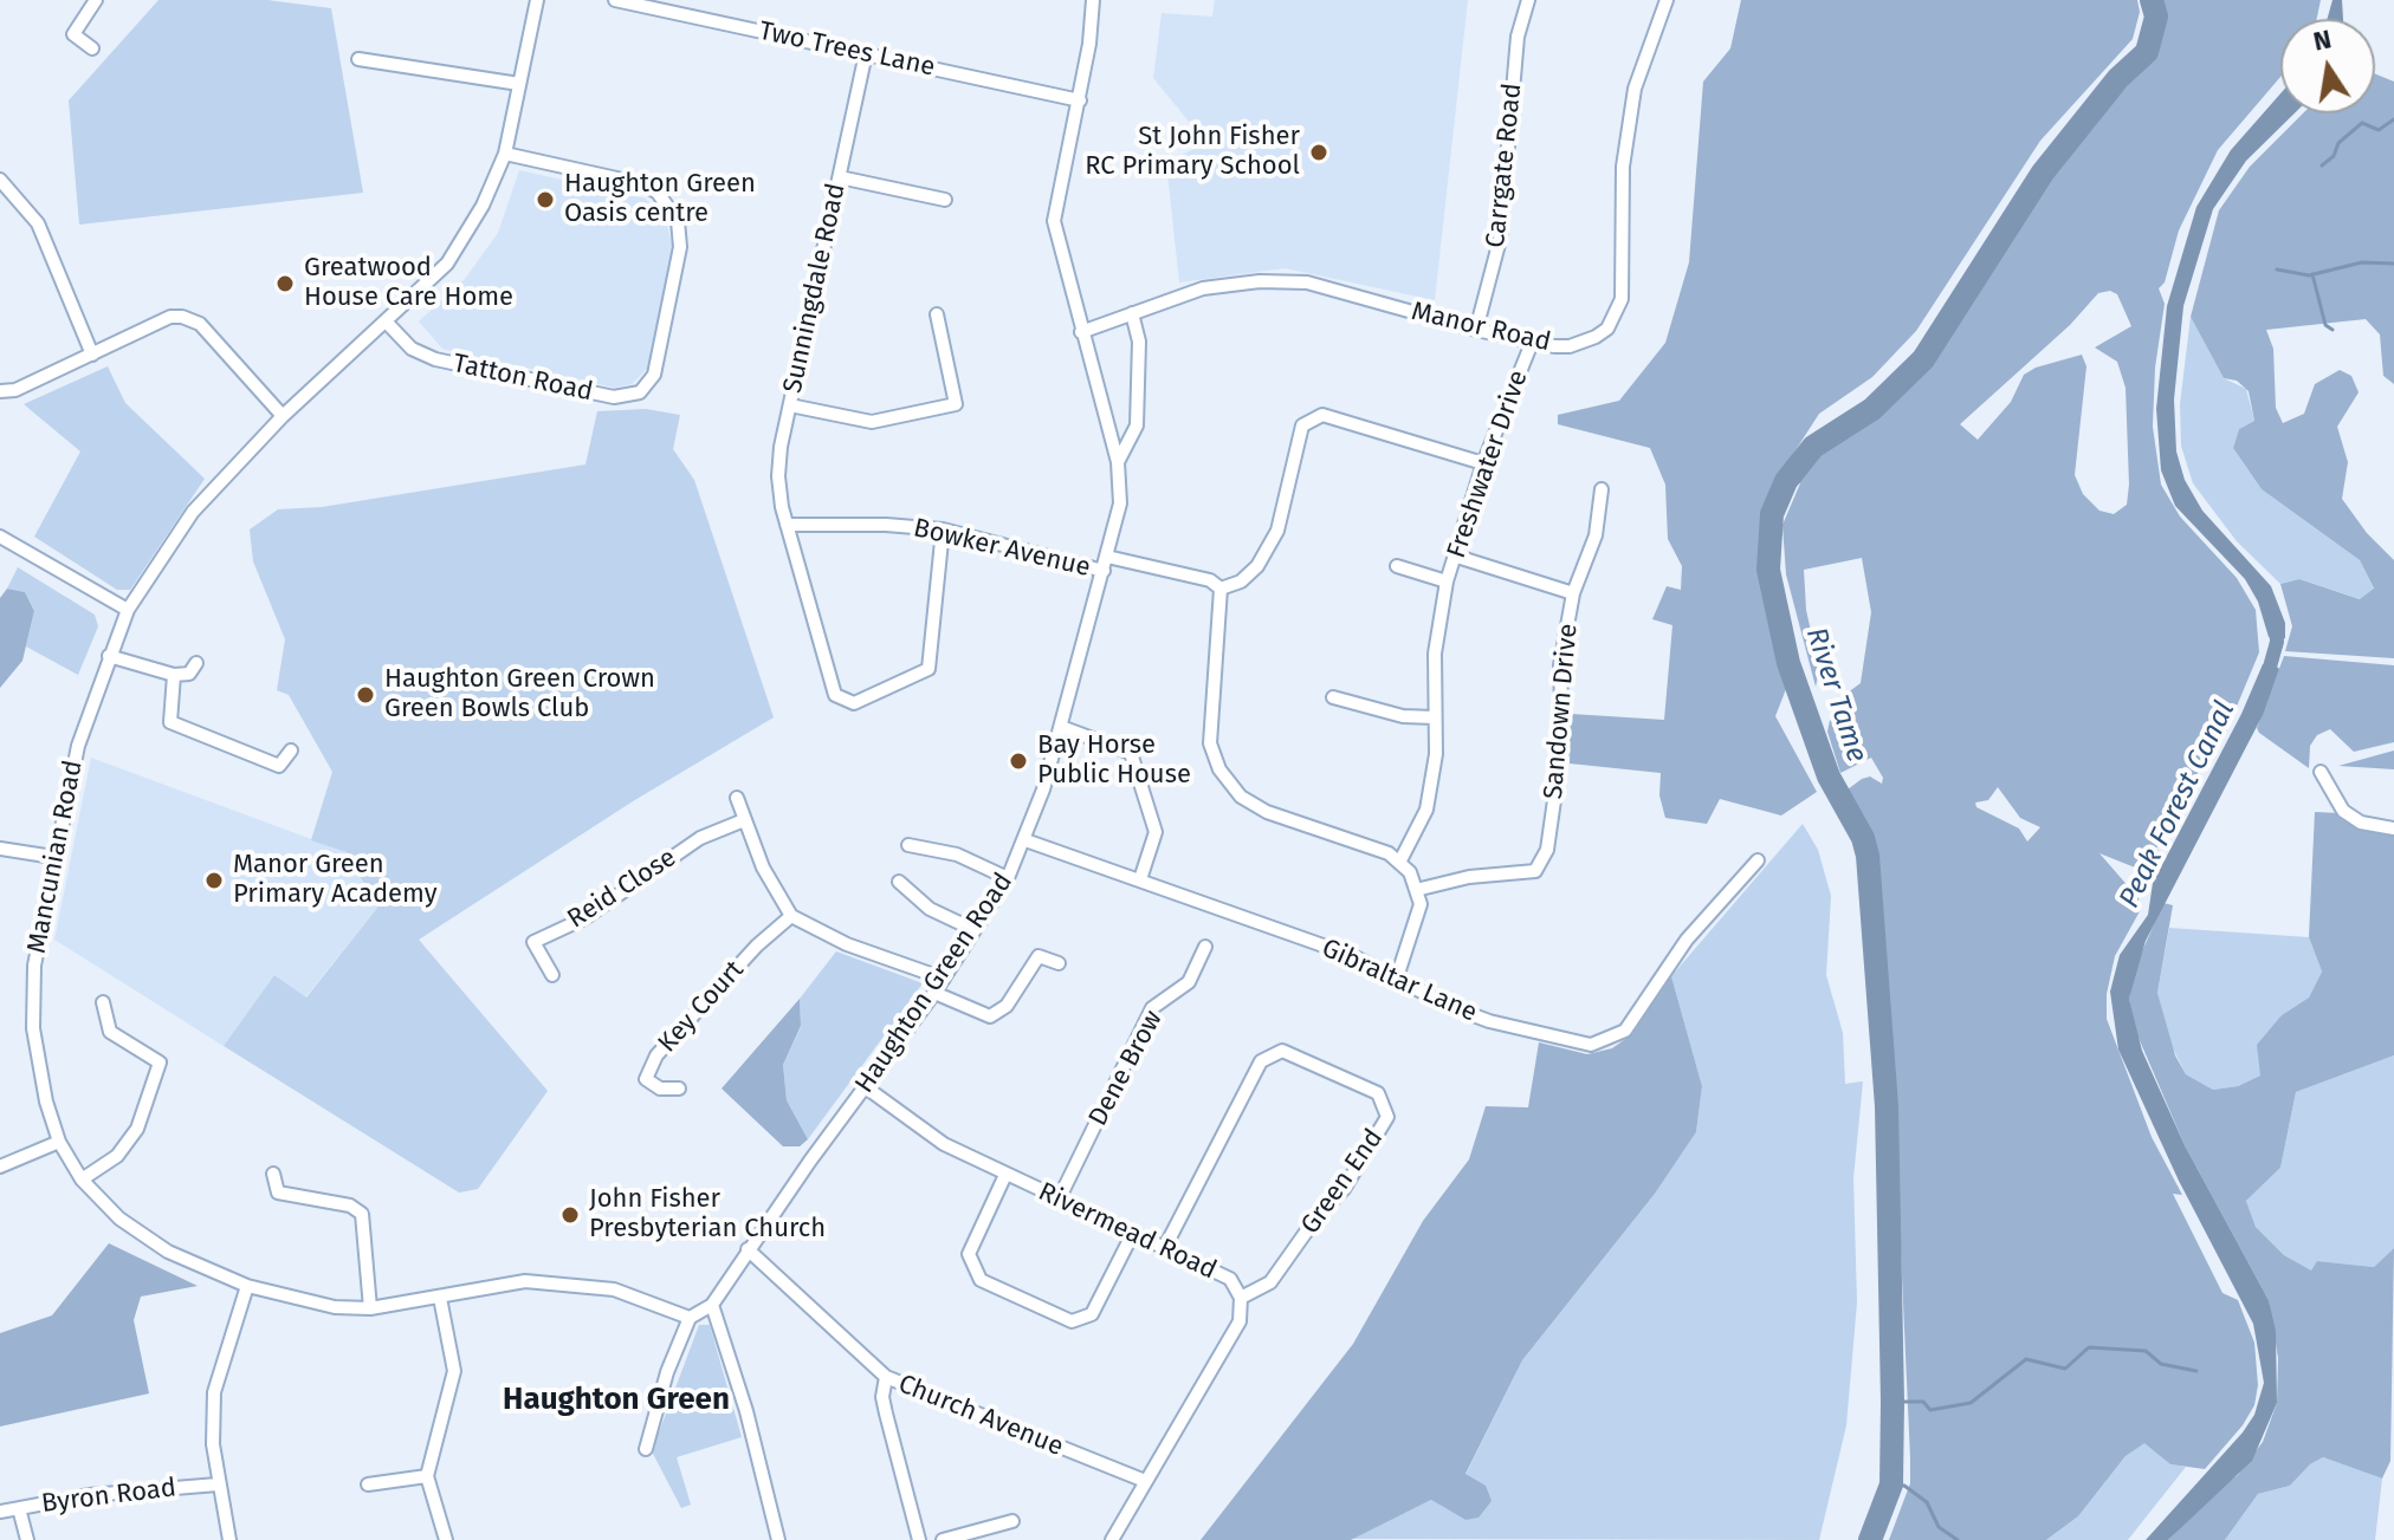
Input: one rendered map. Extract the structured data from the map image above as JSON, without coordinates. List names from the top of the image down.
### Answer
{
  "streets": {
    "street": [
      "Two Trees Lane",
      "Carrgate Road",
      "Sunningdale Road",
      "Manor Road",
      "Tatton Road",
      "Freshwater Drive",
      "Bowker Avenue",
      "Sandown Drive",
      "Mancunian Road",
      "Reid Close",
      "Gibraltar Lane",
      "Haughton Green Road",
      "Key Court",
      "Dene Brow",
      "Green End",
      "Rivermead Road",
      "Church Avenue",
      "Byron Road"
    ]
  },
  "crossings": [
    ["Two Trees Lane", "Sunningdale Road"],
    ["Two Trees Lane", "Haughton Green Road"],
    ["Carrgate Road", "Manor Road"],
    ["Sunningdale Road", "Bowker Avenue"],
    ["Manor Road", "Freshwater Drive"],
    ["Manor Road", "Haughton Green Road"],
    ["Tatton Road", "Mancunian Road"],
    ["Bowker Avenue", "Haughton Green Road"],
    ["Gibraltar Lane", "Haughton Green Road"],
    ["Haughton Green Road", "Rivermead Road"],
    ["Haughton Green Road", "Church Avenue"],
    ["Dene Brow", "Rivermead Road"],
    ["Green End", "Rivermead Road"],
    ["Rivermead Road", "Church Avenue"]
  ],
  "districts": ["Haughton Green"],
  "water": ["River Tame", "Peak Forest Canal"],
  "places": [
    "St John Fisher RC Primary School",
    "Haughton Green Oasis centre",
    "Greatwood House Care Home",
    "Haughton Green Crown Green Bowls Club",
    "Bay Horse Public House",
    "Manor Green Primary Academy",
    "John Fisher Presbyterian Church"
  ],
  "north": "top"
}
